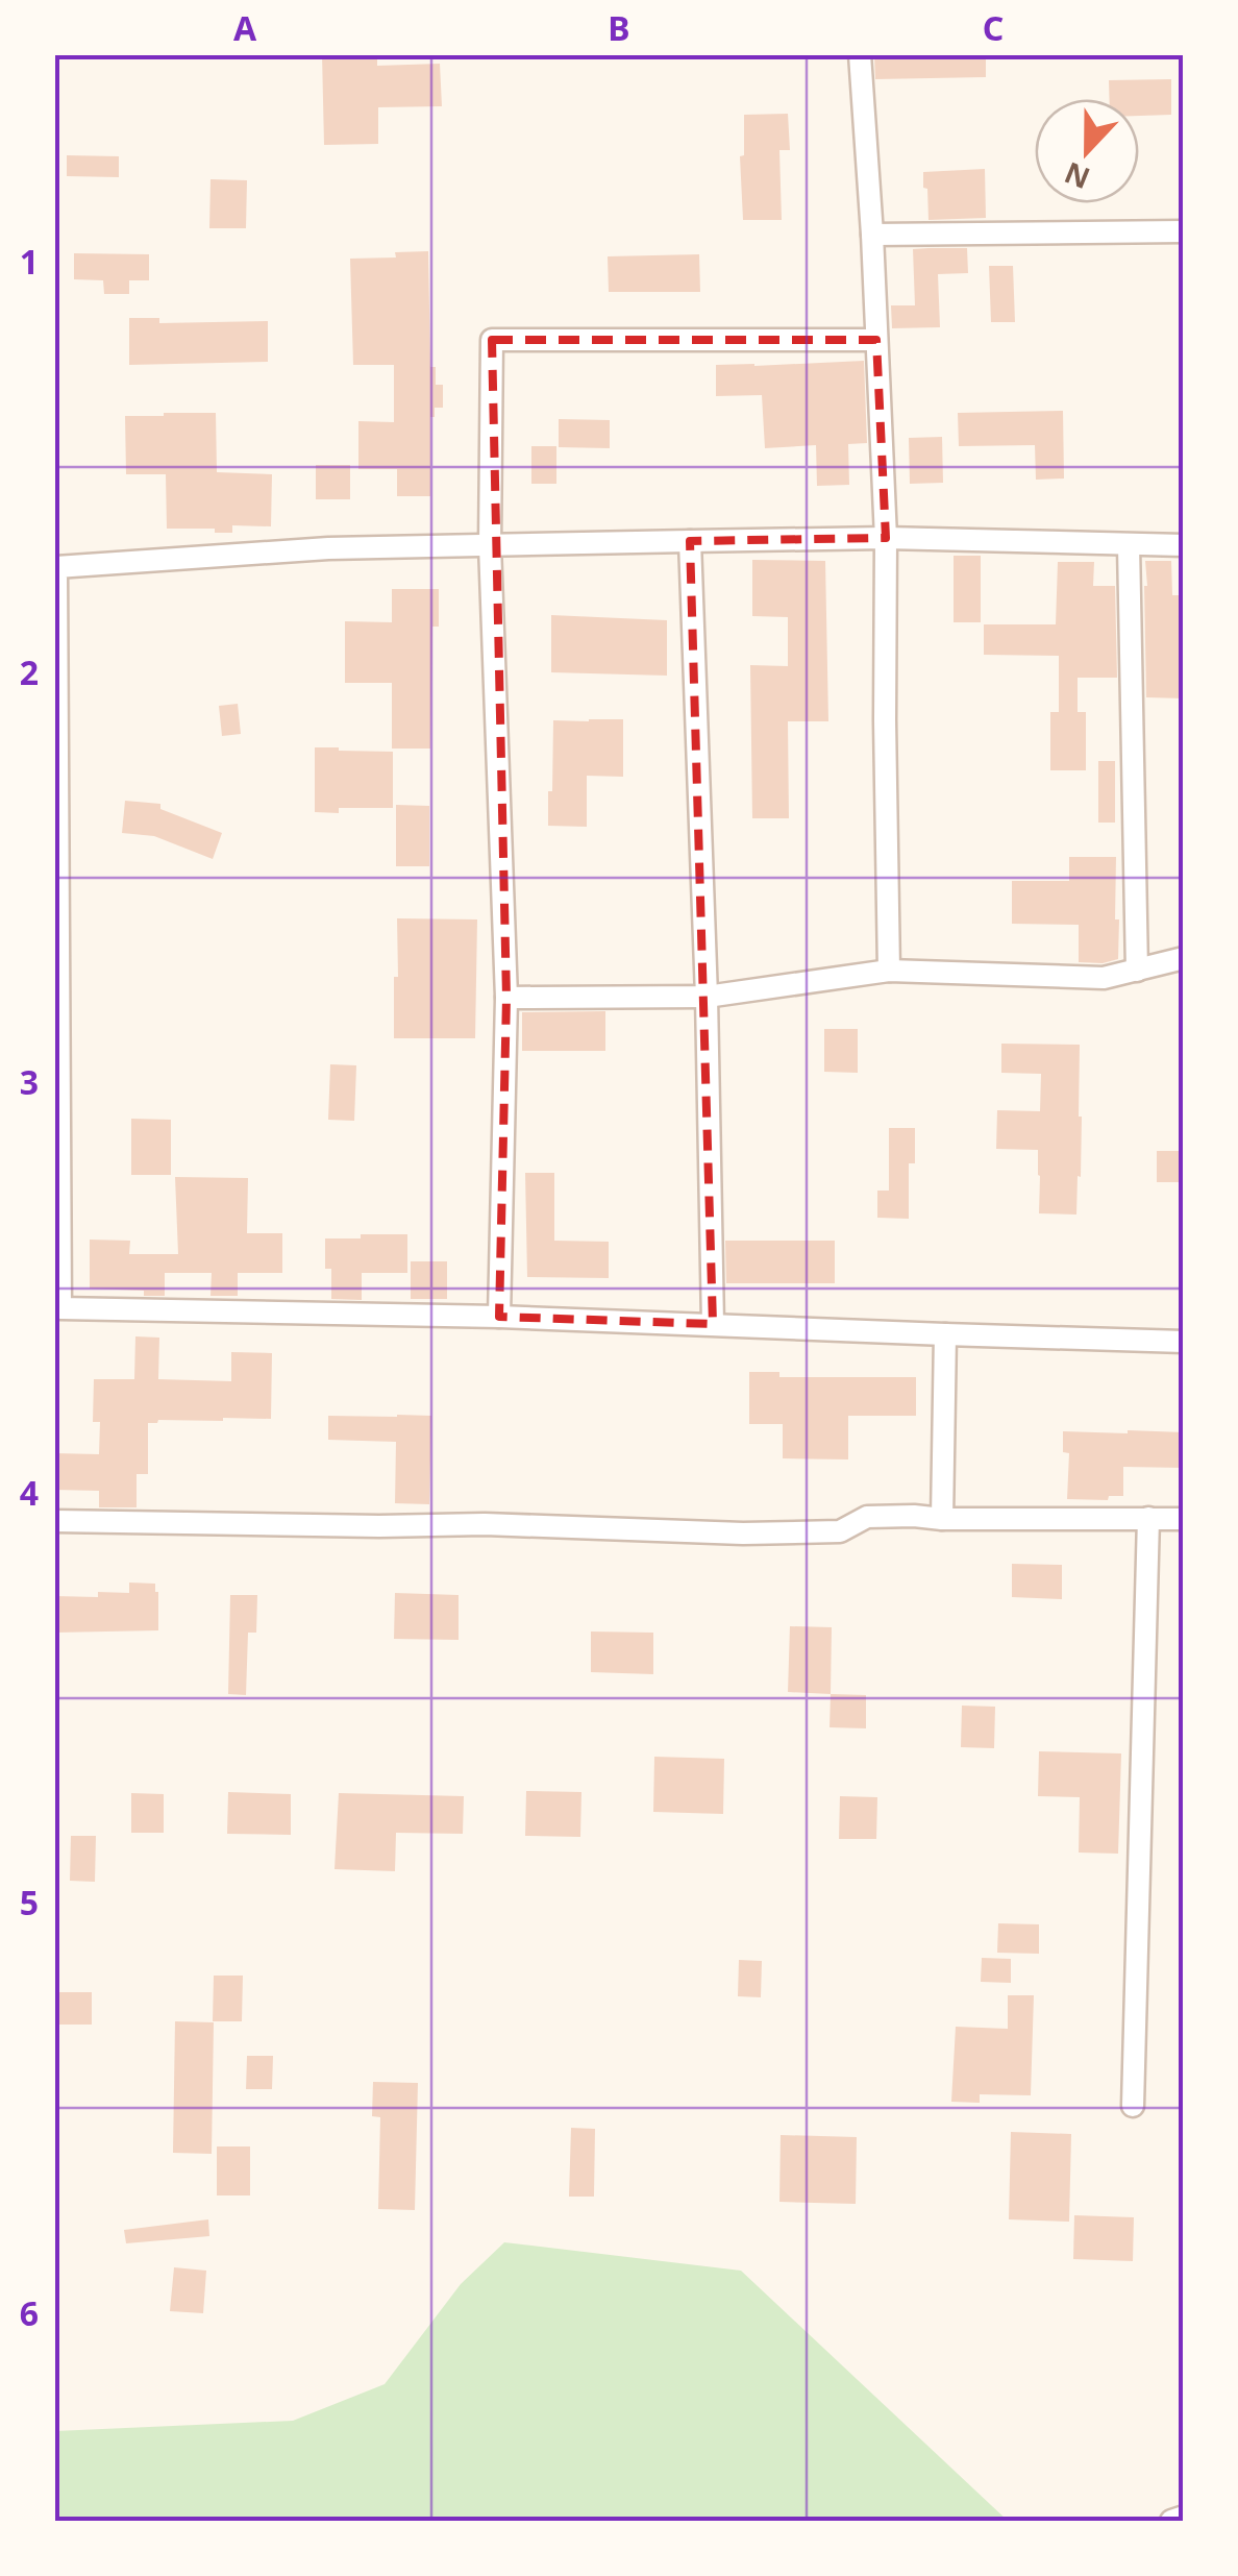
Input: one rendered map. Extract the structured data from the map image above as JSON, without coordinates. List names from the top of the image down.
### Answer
{
  "north": "bottom",
  "grid": {
    "columns": ["A", "B", "C"],
    "rows": [
      "1",
      "2",
      "3",
      "4",
      "5",
      "6"
    ]
  }
}
